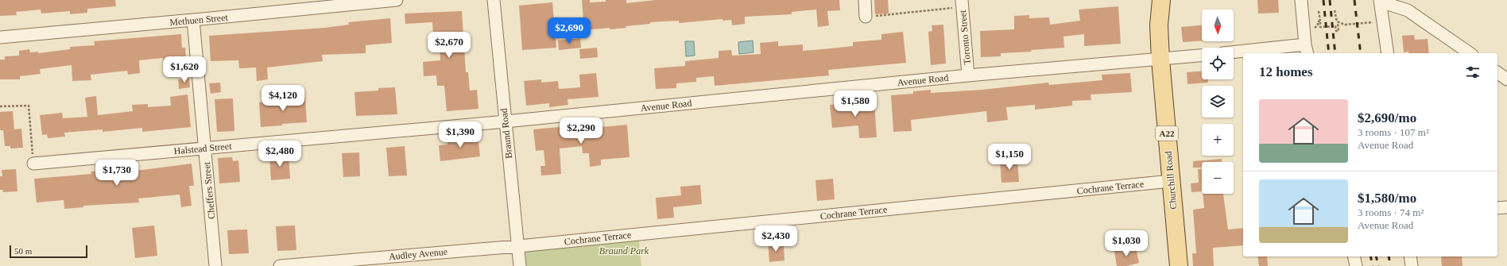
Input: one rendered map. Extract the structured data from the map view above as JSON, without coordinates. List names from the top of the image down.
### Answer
{
  "streets": {
    "main road": ["A22", "Churchill Road"],
    "street": [
      "Methuen Street",
      "Toronto Street",
      "Avenue Road",
      "Braund Road",
      "Halstead Street",
      "Cochrane Terrace",
      "Cheffers Street",
      "Audley Avenue"
    ]
  },
  "crossings": [
    ["Methuen Street", "Cheffers Street"],
    ["Toronto Street", "Avenue Road"],
    ["Avenue Road", "Braund Road"],
    ["Avenue Road", "Halstead Street"],
    ["Avenue Road", "Churchill Road"],
    ["Braund Road", "Halstead Street"],
    ["Braund Road", "Cochrane Terrace"],
    ["Braund Road", "Audley Avenue"],
    ["Halstead Street", "Cheffers Street"],
    ["Churchill Road", "Cochrane Terrace"],
    ["Cochrane Terrace", "Audley Avenue"]
  ],
  "parks": ["Braund Park"],
  "scale_bar": "50 m",
  "north": "bottom",
  "page": {
    "map_buttons": ["+", "−"],
    "price": [
      "$2,690",
      "$2,670",
      "$1,620",
      "$4,120",
      "$1,580",
      "$2,290",
      "$1,390",
      "$2,480",
      "$1,150",
      "$1,730",
      "$2,430",
      "$1,030"
    ],
    "heading": "12 homes",
    "list": [
      {
        "name": "$2,690/mo",
        "note": "3 rooms · 107 m² · Avenue Road"
      },
      {
        "name": "$1,580/mo",
        "note": "3 rooms · 74 m² · Avenue Road"
      }
    ],
    "scale": "50 m"
  }
}
